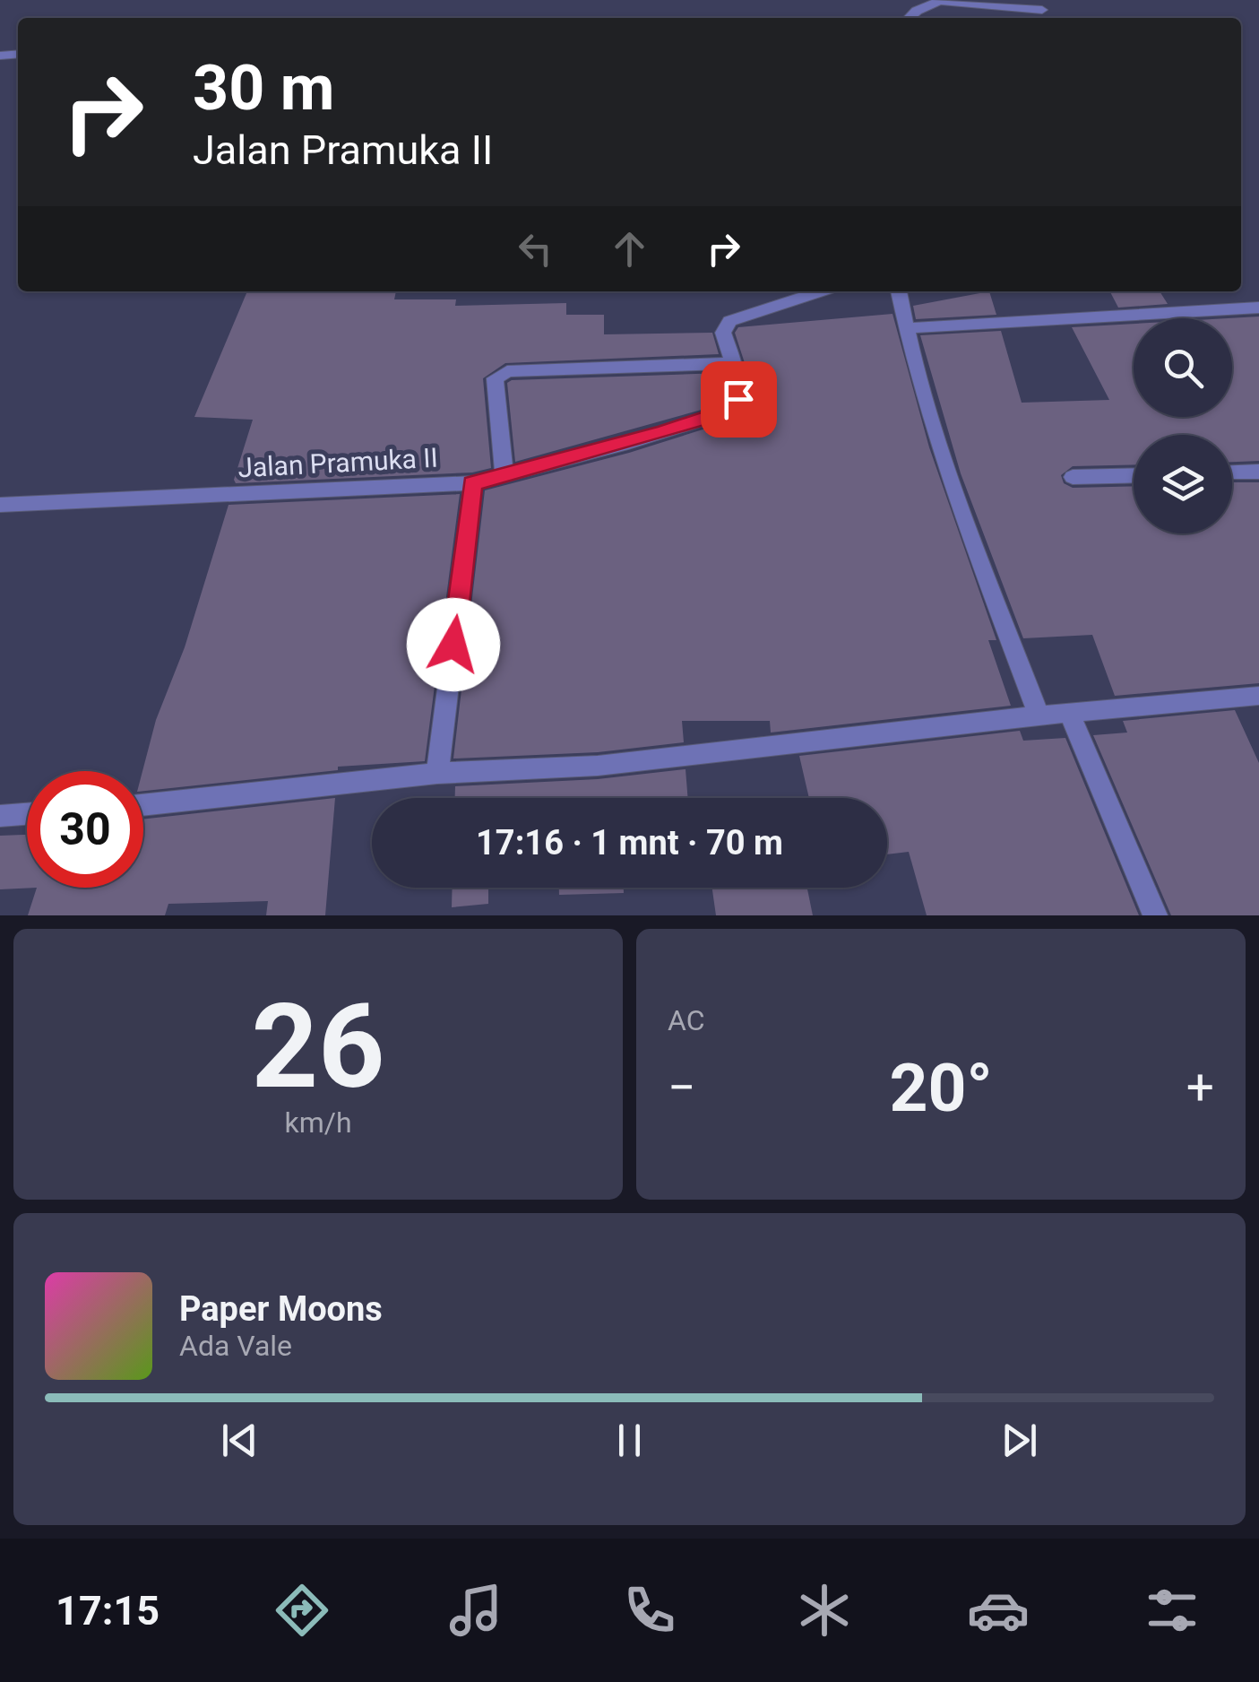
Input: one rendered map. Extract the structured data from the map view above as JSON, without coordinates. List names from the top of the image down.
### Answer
{
  "streets": {
    "street": ["Jalan Pramuka II"]
  },
  "page": {
    "turn": ["30 m", "Jalan Pramuka II"],
    "limit": "30",
    "trip": "17:16 · 1 mnt · 70 m",
    "tile": [
      ["26", "km/h"],
      "AC"
    ],
    "heat": ["−", "20°", "+"],
    "song": ["Paper Moons", "Ada Vale"],
    "tabs": "17:15"
  }
}
